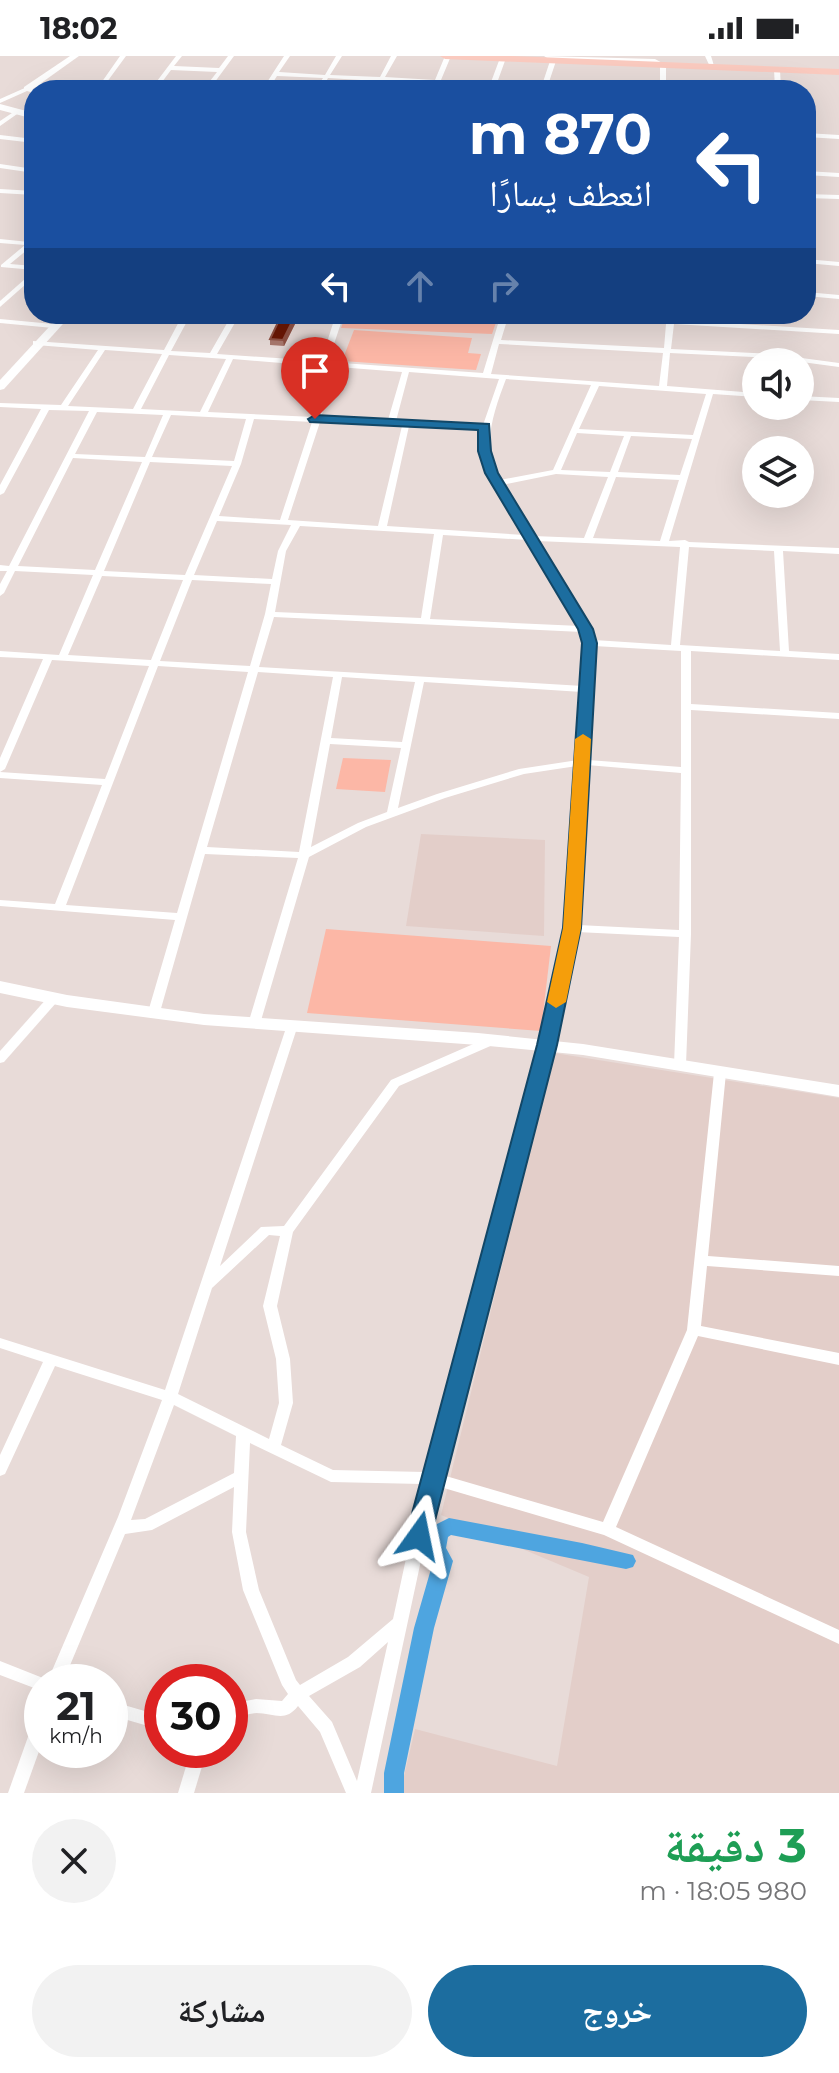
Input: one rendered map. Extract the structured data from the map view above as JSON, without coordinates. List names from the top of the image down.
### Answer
{
  "page": {
    "status": "18:02",
    "turn": ["870 m", "انعطف يسارًا"],
    "speed": "21 km/h",
    "limit": "30",
    "heading": ["3 دقيقة", "980 m · 18:05"],
    "buttons": ["خروج", "مشاركة"]
  }
}
